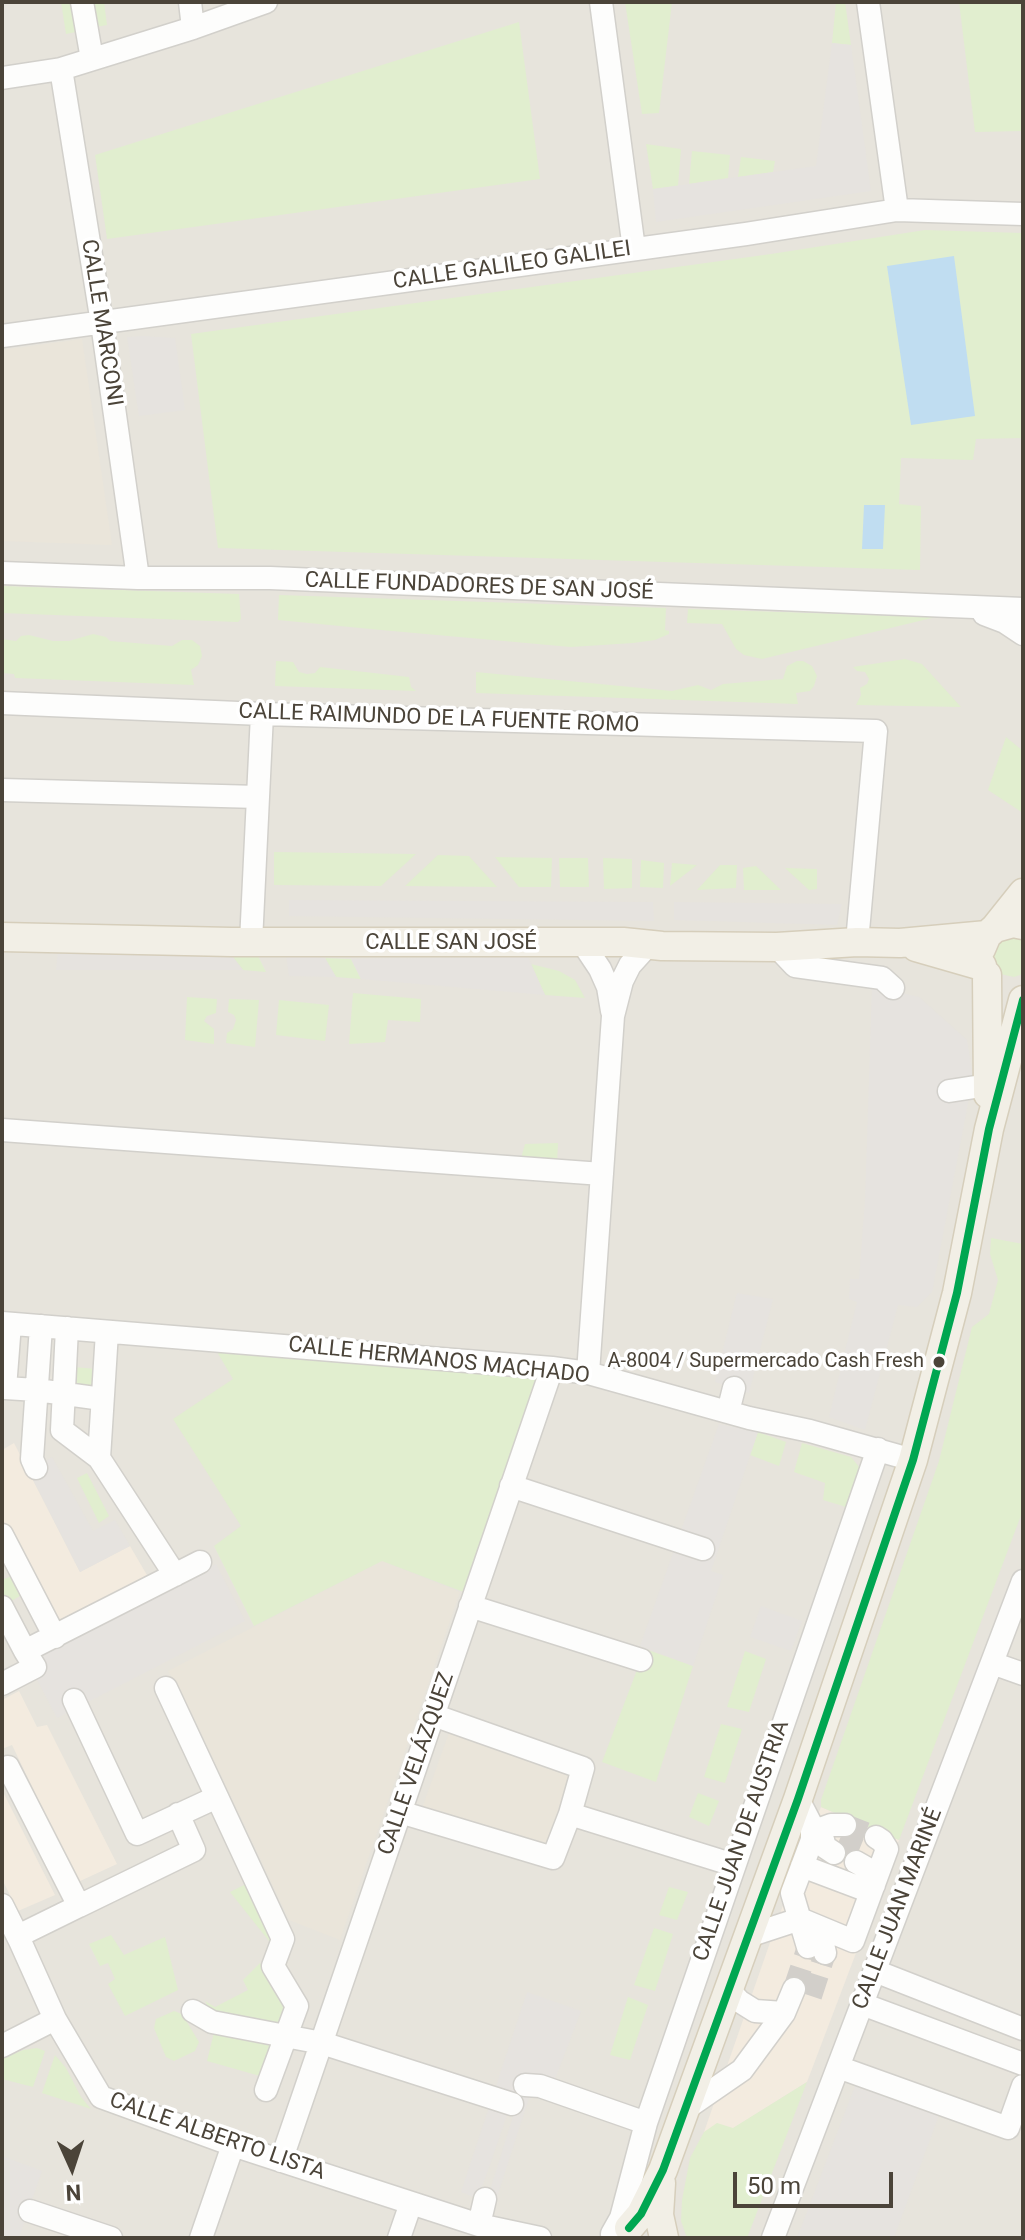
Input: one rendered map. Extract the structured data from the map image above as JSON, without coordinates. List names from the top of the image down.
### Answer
{
  "streets": {
    "main road": ["CALLE SAN JOSÉ"],
    "street": [
      "CALLE GALILEO GALILEI",
      "CALLE MARCONI",
      "CALLE FUNDADORES DE SAN JOSÉ",
      "CALLE RAIMUNDO DE LA FUENTE ROMO",
      "CALLE HERMANOS MACHADO",
      "CALLE VELÁZQUEZ",
      "CALLE JUAN DE AUSTRIA",
      "CALLE JUAN MARINÉ",
      "CALLE ALBERTO LISTA"
    ]
  },
  "crossings": [
    ["CALLE GALILEO GALILEI", "CALLE MARCONI"],
    ["CALLE MARCONI", "CALLE FUNDADORES DE SAN JOSÉ"],
    ["CALLE RAIMUNDO DE LA FUENTE ROMO", "CALLE SAN JOSÉ"],
    ["CALLE HERMANOS MACHADO", "CALLE VELÁZQUEZ"],
    ["CALLE HERMANOS MACHADO", "CALLE JUAN DE AUSTRIA"],
    ["CALLE VELÁZQUEZ", "CALLE ALBERTO LISTA"]
  ],
  "places": ["A-8004 / Supermercado Cash Fresh"],
  "scale_bar": "50 m",
  "north": "bottom"
}
